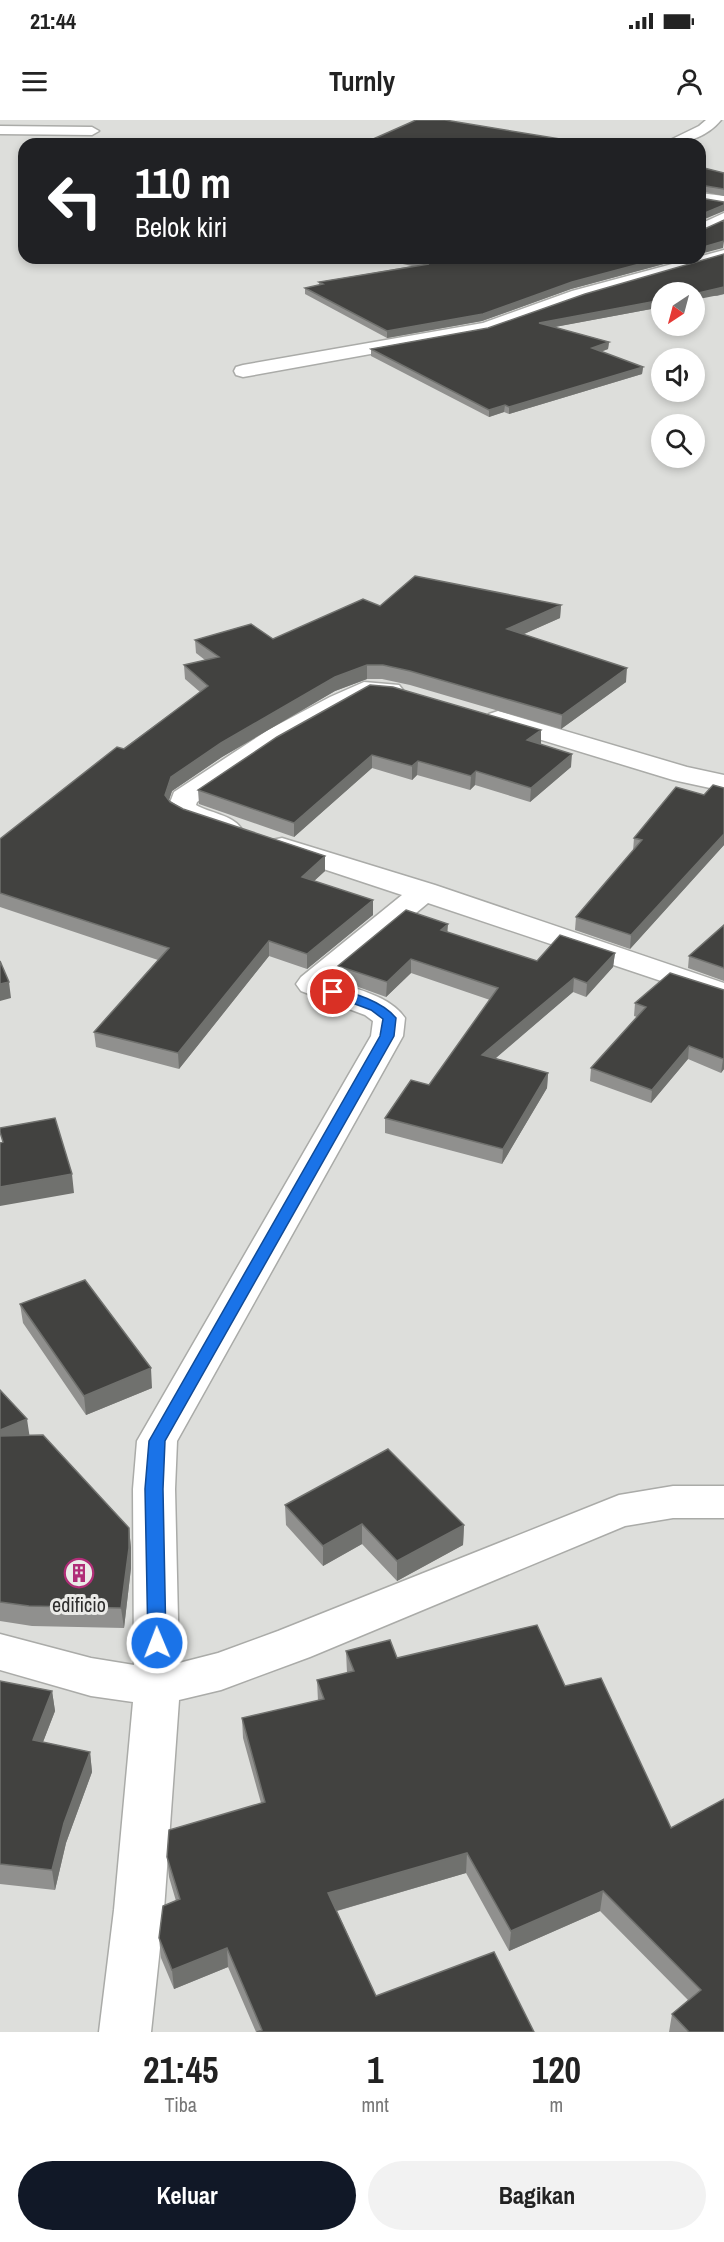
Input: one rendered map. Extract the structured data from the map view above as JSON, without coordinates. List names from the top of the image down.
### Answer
{
  "places": {
    "building": ["edificio"]
  },
  "north": "bottom left",
  "page": {
    "status": "21:44",
    "header": "Turnly",
    "turn": ["110 m", "Belok kiri"],
    "eta": [
      "21:45",
      "Tiba",
      "1",
      "mnt",
      "120",
      "m"
    ],
    "buttons": ["Keluar", "Bagikan"]
  }
}
